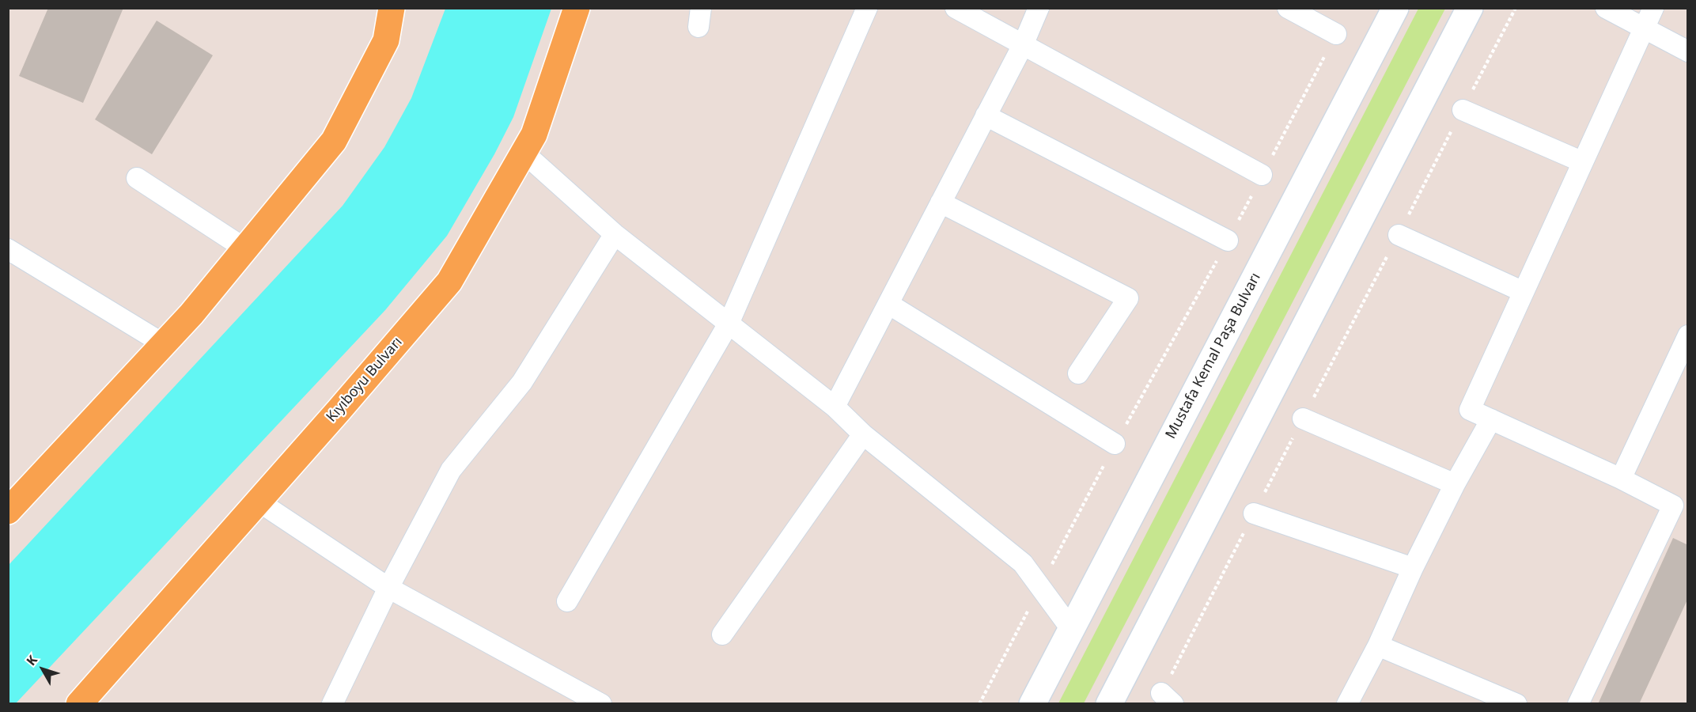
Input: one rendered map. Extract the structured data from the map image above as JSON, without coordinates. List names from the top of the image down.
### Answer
{
  "streets": {
    "main road": ["Mustafa Kemal Paşa Bulvarı", "Kıyıboyu Bulvarı"]
  },
  "north": "top left"
}
